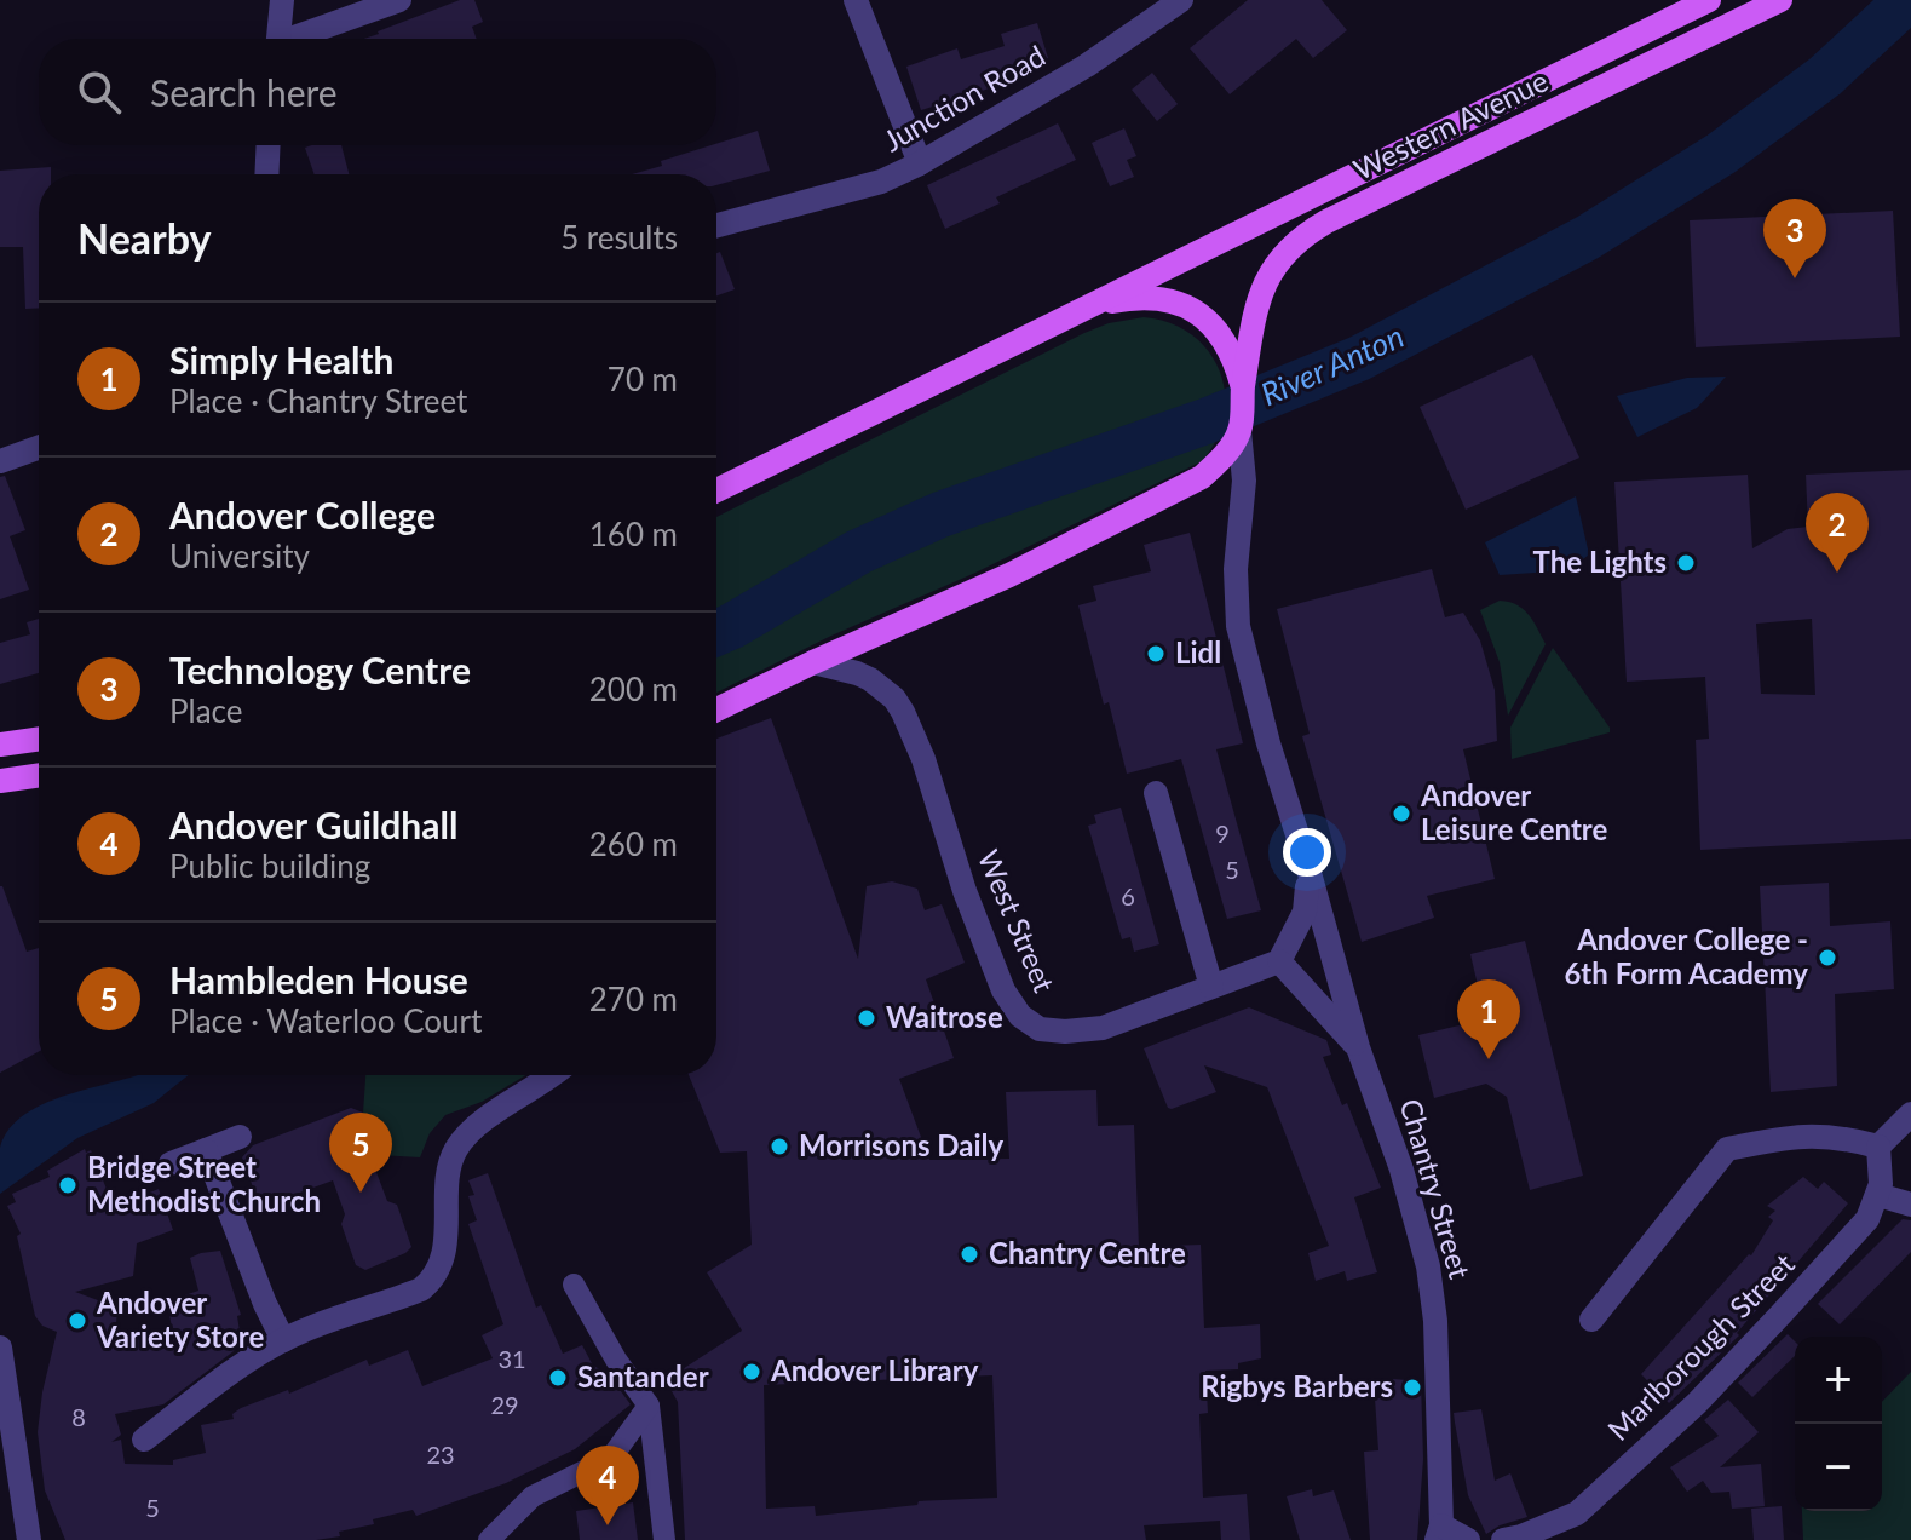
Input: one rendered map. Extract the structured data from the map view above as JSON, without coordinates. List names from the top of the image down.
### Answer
{
  "streets": {
    "main road": ["Western Avenue"],
    "street": [
      "Junction Road",
      "West Street",
      "Chantry Street",
      "Marlborough Street"
    ]
  },
  "crossings": [
    ["West Street", "Chantry Street"]
  ],
  "water": ["River Anton"],
  "places": [
    "The Lights",
    "Lidl",
    "Andover Leisure Centre",
    "Andover College - 6th Form Academy",
    "Waitrose",
    "Morrisons Daily",
    "Bridge Street Methodist Church",
    "Chantry Centre",
    "Andover Variety Store",
    "Andover Library",
    "Santander",
    "Rigbys Barbers"
  ],
  "house_numbers": [
    "9",
    "5",
    "6",
    "31",
    "29",
    "8",
    "23",
    "5"
  ],
  "page": {
    "search": "Search here",
    "heading": ["Nearby", "5 results"],
    "pins": [
      "3",
      "2",
      "1",
      "5",
      "4"
    ],
    "list": [
      {
        "mark": "1",
        "name": "Simply Health",
        "note": "Place · Chantry Street",
        "value": "70 m"
      },
      {
        "mark": "2",
        "name": "Andover College",
        "note": "University",
        "value": "160 m"
      },
      {
        "mark": "3",
        "name": "Technology Centre",
        "note": "Place",
        "value": "200 m"
      },
      {
        "mark": "4",
        "name": "Andover Guildhall",
        "note": "Public building",
        "value": "260 m"
      },
      {
        "mark": "5",
        "name": "Hambleden House",
        "note": "Place · Waterloo Court",
        "value": "270 m"
      }
    ],
    "map_buttons": ["+", "−"]
  }
}
